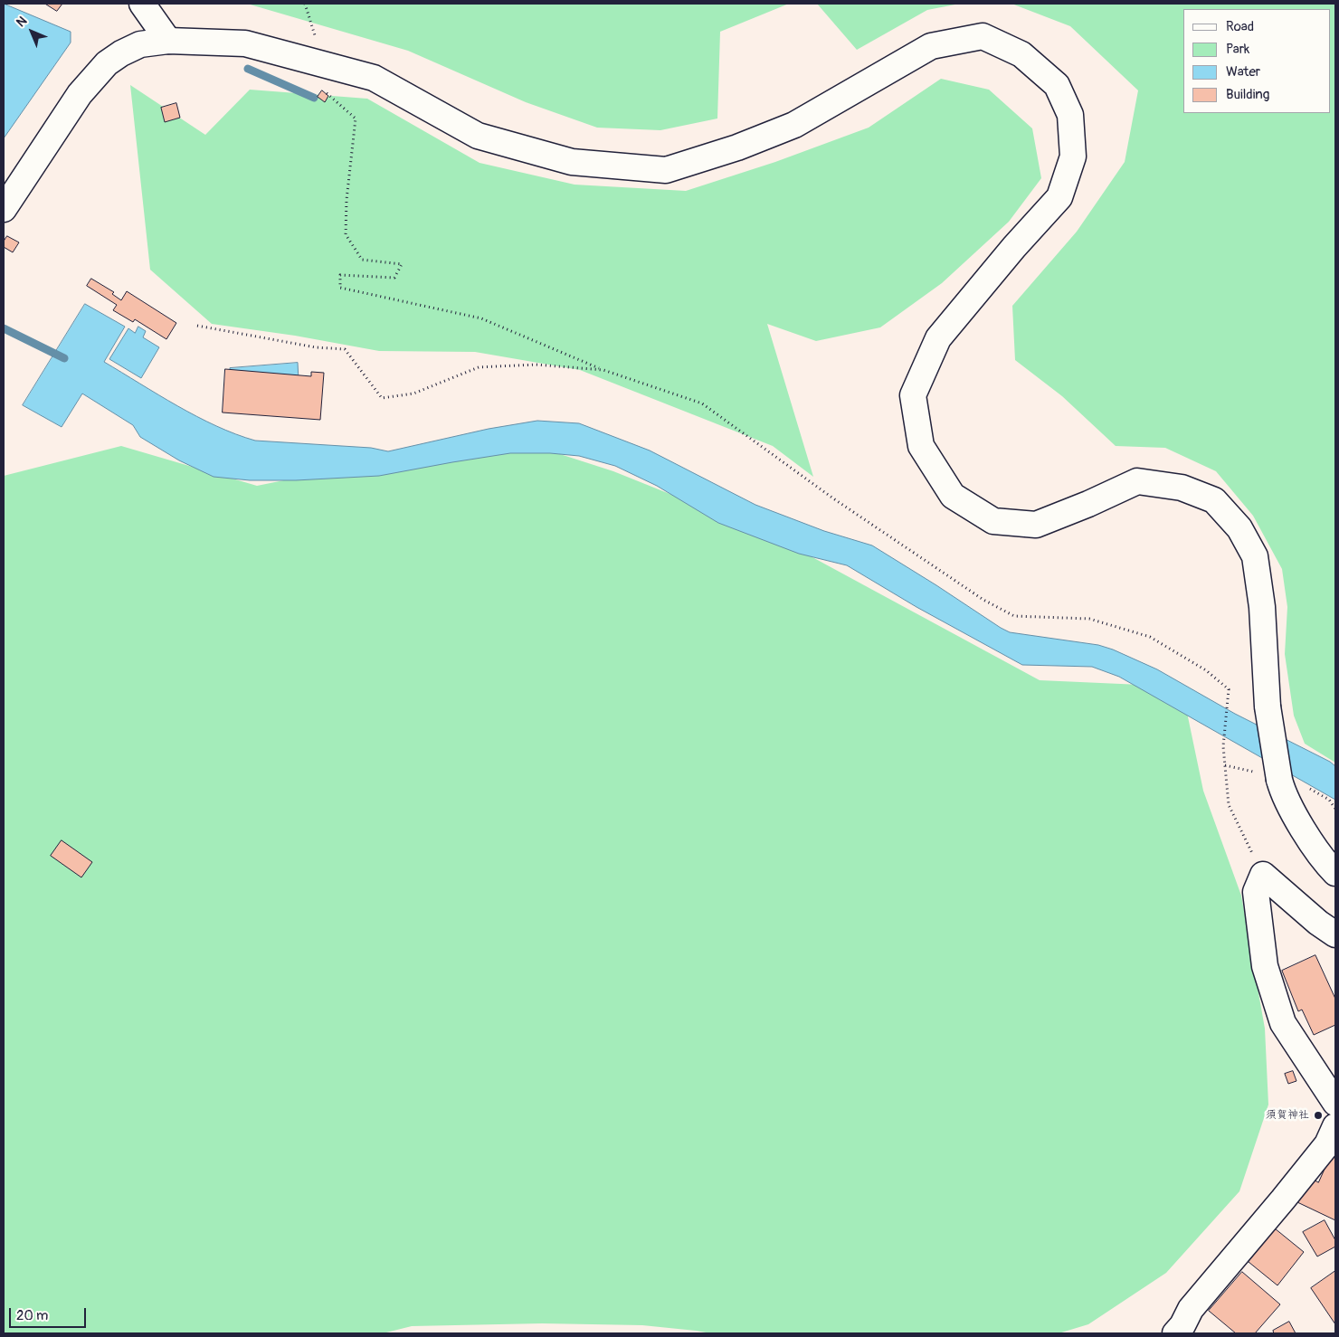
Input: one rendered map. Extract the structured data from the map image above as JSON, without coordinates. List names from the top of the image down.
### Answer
{
  "places": ["須賀神社"],
  "legend": [
    "Road",
    "Park",
    "Water",
    "Building"
  ],
  "scale_bar": "20 m",
  "north": "top left"
}
